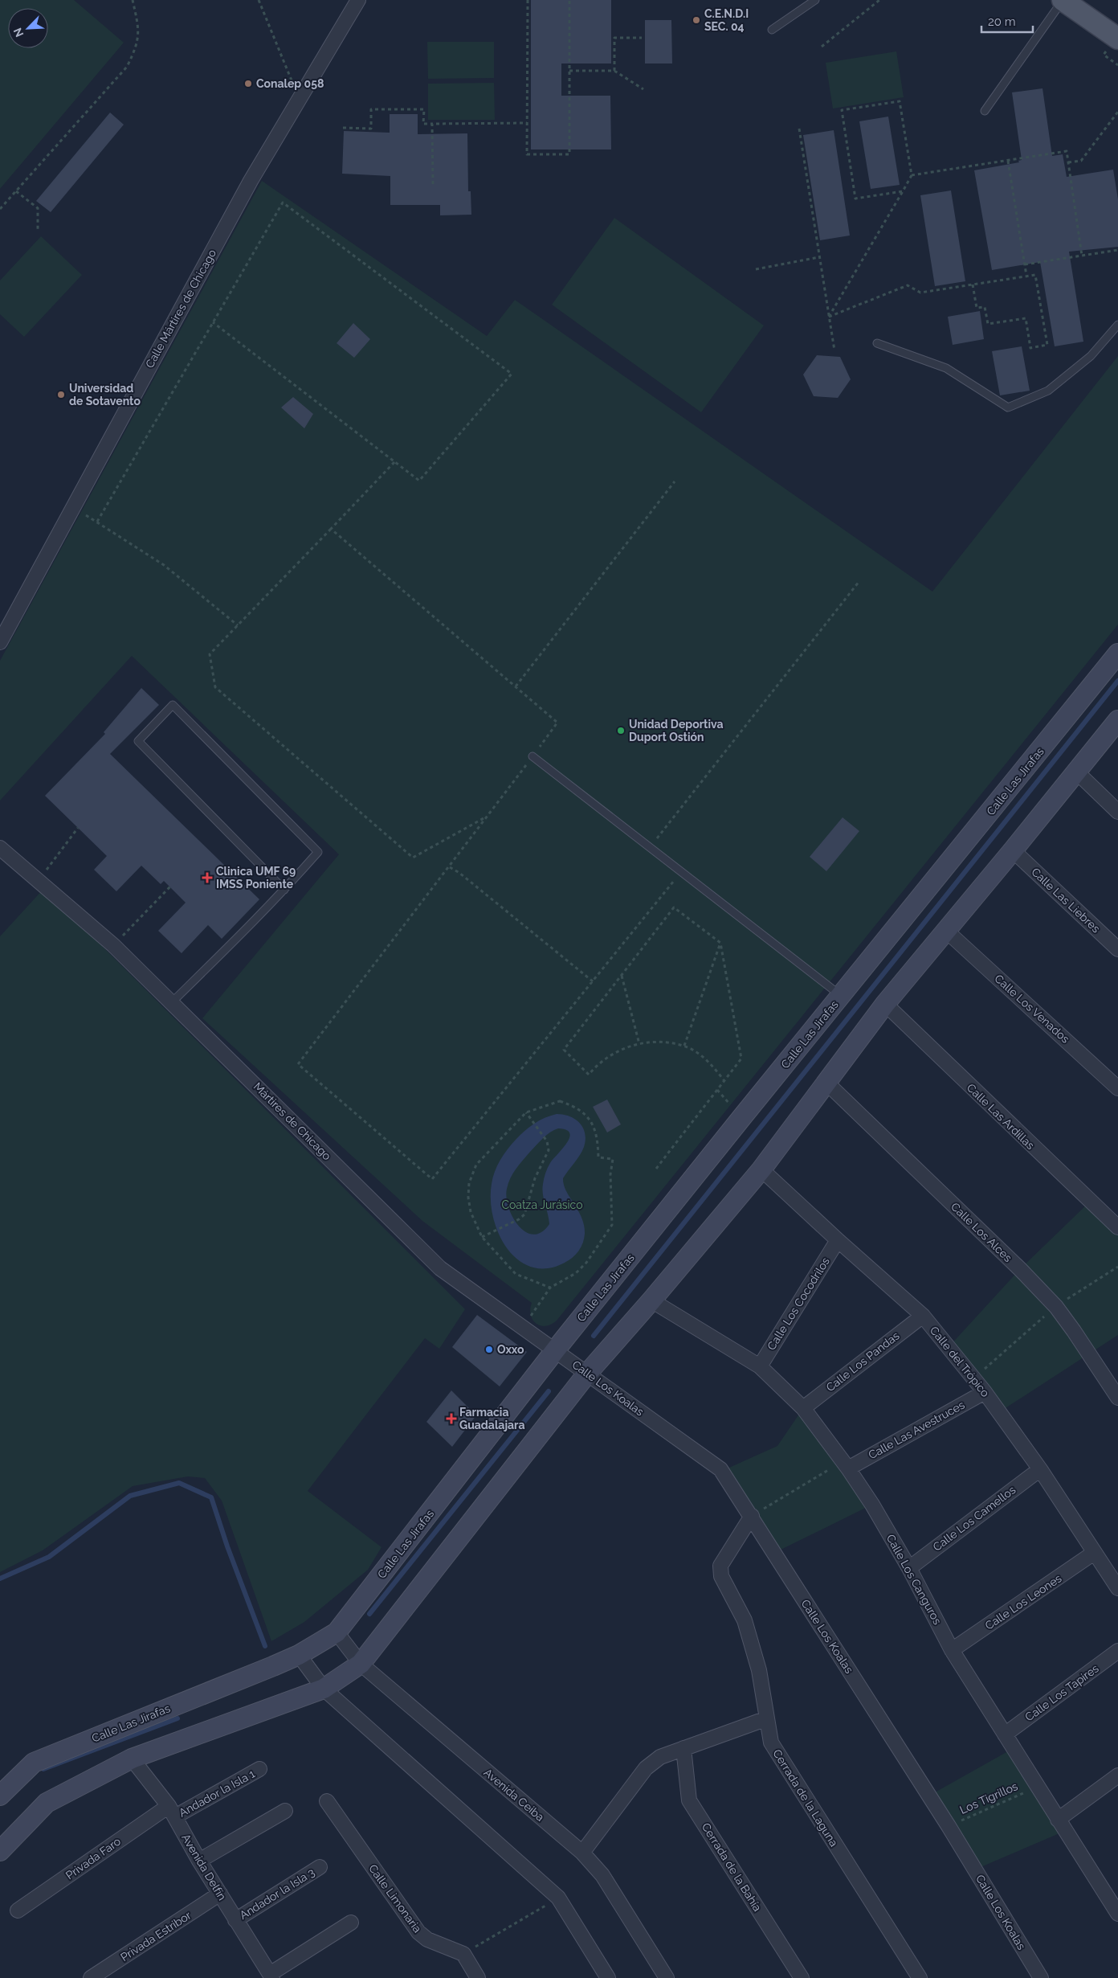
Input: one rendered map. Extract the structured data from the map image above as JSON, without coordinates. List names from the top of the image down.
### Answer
{
  "streets": {
    "main road": ["Calle Las Jirafas"],
    "street": [
      "Calle Mártires de Chicago",
      "Calle Las Liebres",
      "Calle Los Venados",
      "Calle Las Ardillas",
      "Mártires de Chicago",
      "Calle Los Alces",
      "Calle Los Cocodrilos",
      "Calle Los Pandas",
      "Calle del Trópico",
      "Calle Los Koalas",
      "Calle Las Avestruces",
      "Calle Los Camellos",
      "Calle Los Canguros",
      "Calle Los Leones",
      "Calle Los Tapires",
      "Andador la Isla 1",
      "Avenida Ceiba",
      "Cerrada de la Laguna",
      "Privada Faro",
      "Avenida Delfín",
      "Cerrada de la Bahía",
      "Andador la Isla 3",
      "Calle Limonaria",
      "Privada Estribor"
    ],
    "path": ["Los Tigrillos"]
  },
  "crossings": [
    ["Calle Las Jirafas", "Mártires de Chicago"],
    ["Calle Las Jirafas", "Calle Los Koalas"],
    ["Calle Las Jirafas", "Avenida Ceiba"],
    ["Mártires de Chicago", "Calle Los Koalas"],
    ["Calle Los Cocodrilos", "Calle del Trópico"],
    ["Calle Los Cocodrilos", "Calle Los Canguros"],
    ["Calle Los Pandas", "Calle del Trópico"],
    ["Calle Los Pandas", "Calle Los Canguros"],
    ["Calle del Trópico", "Calle Las Avestruces"],
    ["Calle del Trópico", "Calle Los Camellos"],
    ["Calle del Trópico", "Calle Los Leones"],
    ["Calle Los Koalas", "Cerrada de la Laguna"],
    ["Calle Los Koalas", "Los Tigrillos"],
    ["Calle Las Avestruces", "Calle Los Canguros"],
    ["Calle Los Camellos", "Calle Los Canguros"],
    ["Calle Los Canguros", "Calle Los Leones"],
    ["Calle Los Canguros", "Calle Los Tapires"],
    ["Calle Los Canguros", "Los Tigrillos"],
    ["Andador la Isla 1", "Privada Faro"],
    ["Andador la Isla 1", "Avenida Delfín"],
    ["Privada Faro", "Avenida Delfín"],
    ["Avenida Delfín", "Andador la Isla 3"],
    ["Avenida Delfín", "Privada Estribor"]
  ],
  "parks": ["Coatza Jurásico"],
  "places": {
    "other": [
      "C.E.N.D.I SEC. 04",
      "Conalep 058",
      "Universidad de Sotavento",
      "Unidad Deportiva Duport Ostión",
      "Oxxo"
    ],
    "health": ["Clinica UMF 69 IMSS Poniente", "Farmacia Guadalajara"]
  },
  "scale_bar": "20 m",
  "north": "bottom left"
}
